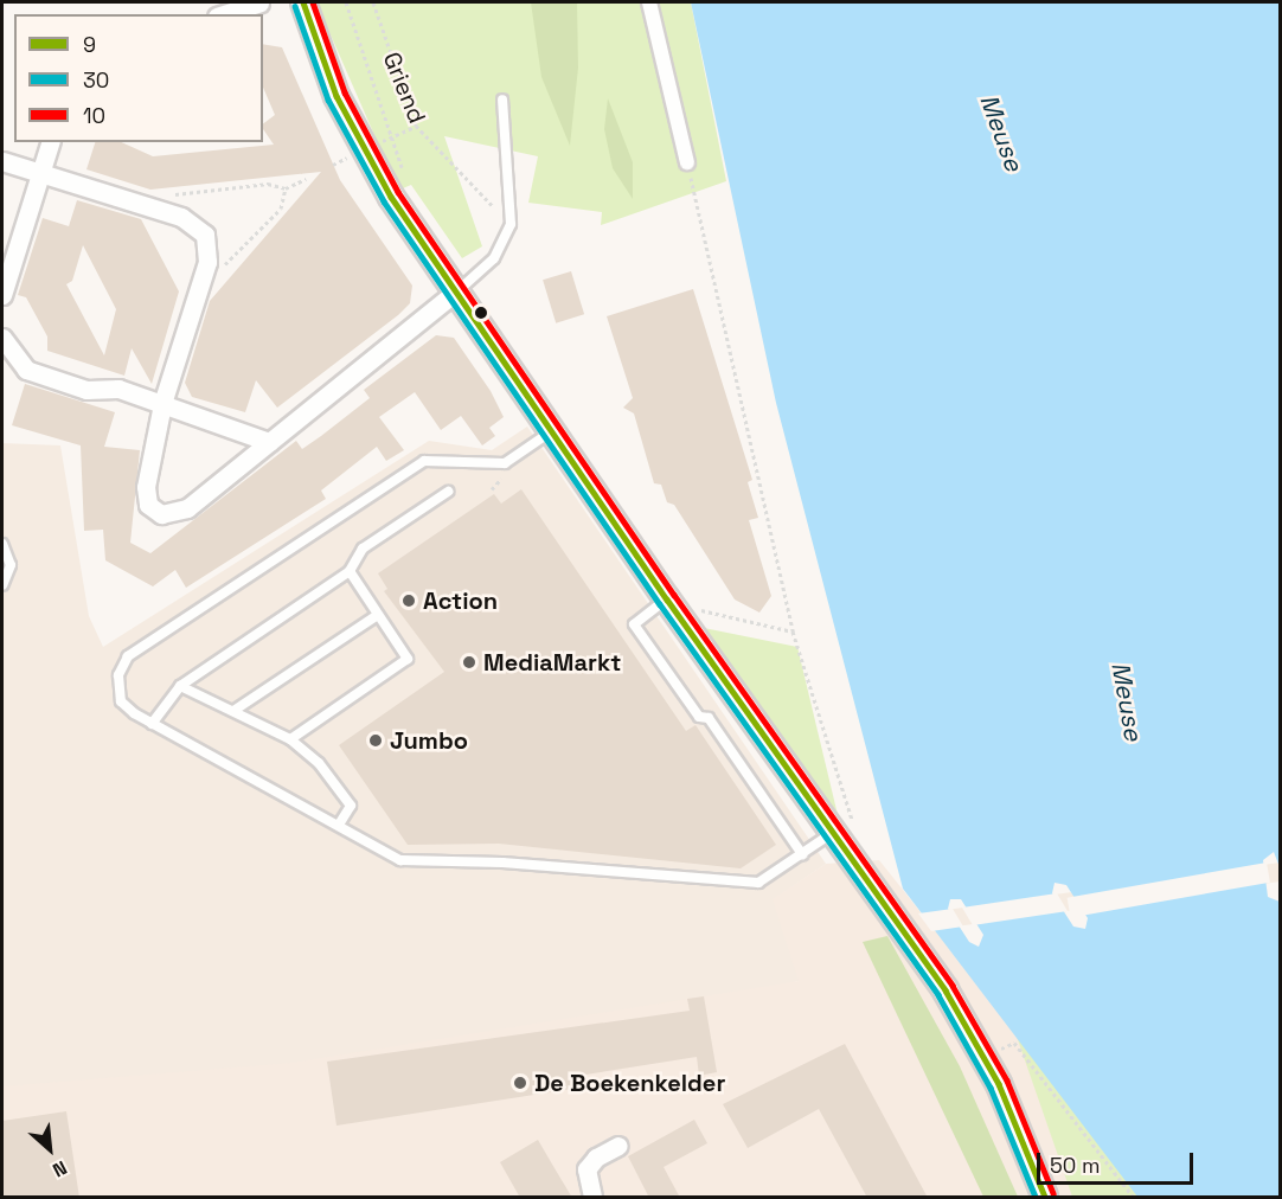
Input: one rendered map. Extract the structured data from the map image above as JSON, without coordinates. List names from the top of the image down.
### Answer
{
  "streets": {
    "path": ["Griend"]
  },
  "water": ["Meuse"],
  "places": [
    "Action",
    "MediaMarkt",
    "Jumbo",
    "De Boekenkelder"
  ],
  "lines": ["transit line 9", "transit line 10", "transit line 30"],
  "legend": ["9", "30", "10"],
  "scale_bar": "50 m",
  "north": "bottom right"
}
